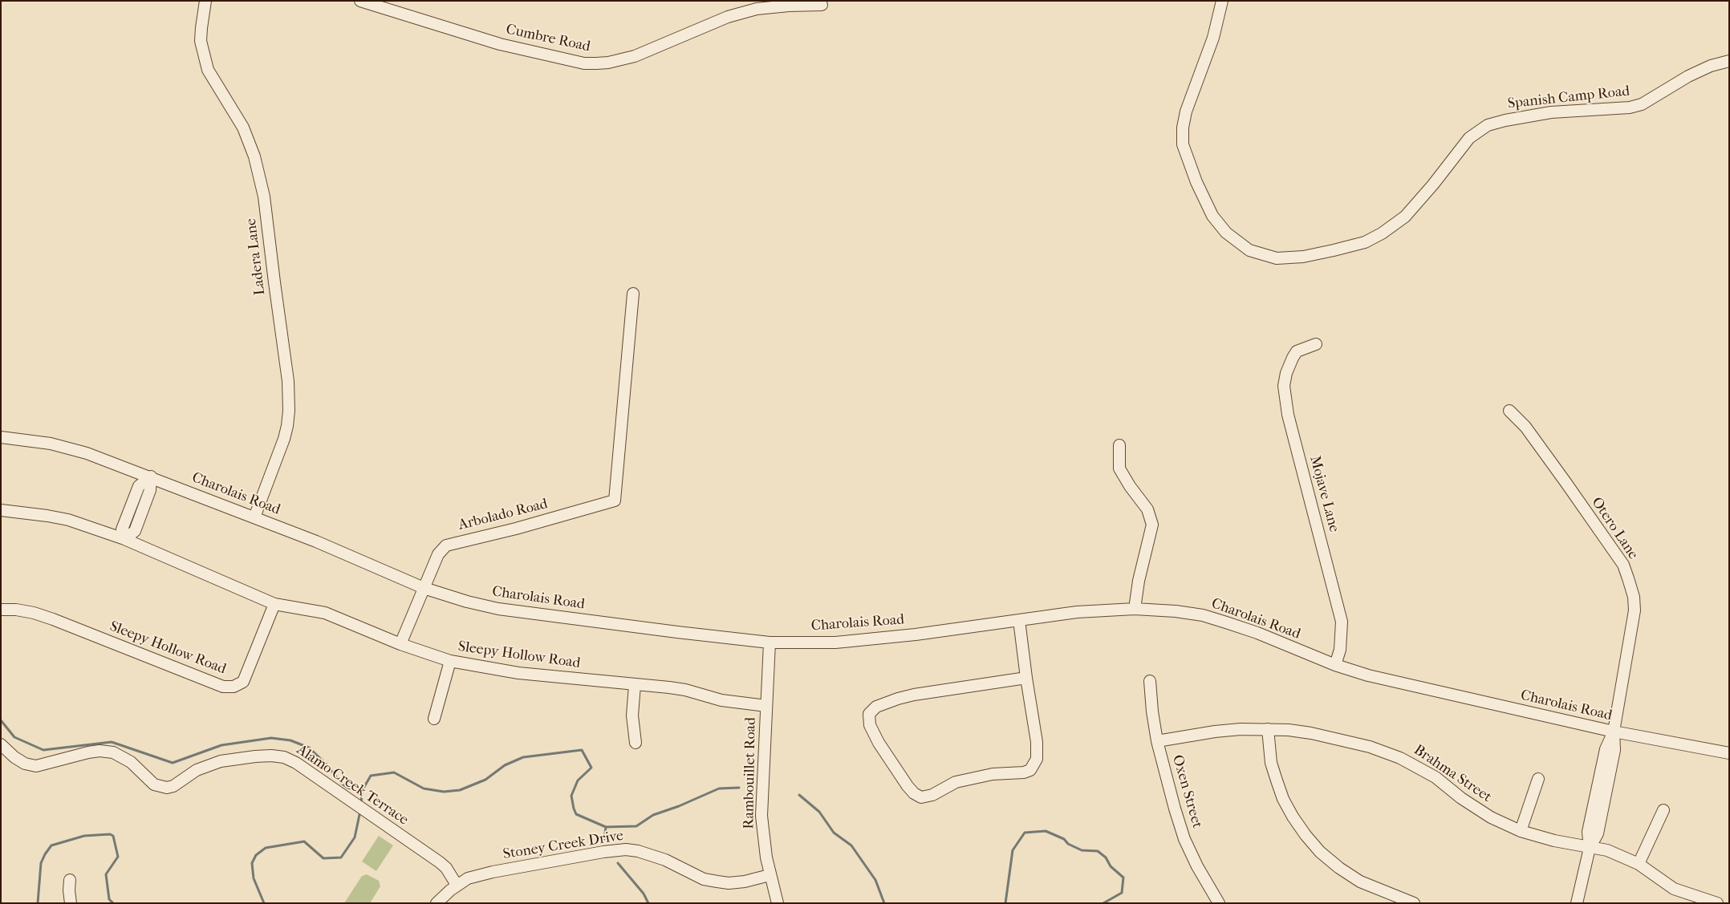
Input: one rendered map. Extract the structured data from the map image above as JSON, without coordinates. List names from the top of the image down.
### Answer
{
  "streets": {
    "street": [
      "Cumbre Road",
      "Spanish Camp Road",
      "Ladera Lane",
      "Charolais Road",
      "Mojave Lane",
      "Arbolado Road",
      "Otero Lane",
      "Sleepy Hollow Road",
      "Rambouillet Road",
      "Brahma Street",
      "Alamo Creek Terrace",
      "Oxen Street",
      "Stoney Creek Drive"
    ]
  },
  "crossings": [
    ["Ladera Lane", "Charolais Road"],
    ["Charolais Road", "Mojave Lane"],
    ["Charolais Road", "Arbolado Road"],
    ["Charolais Road", "Otero Lane"],
    ["Charolais Road", "Rambouillet Road"],
    ["Arbolado Road", "Sleepy Hollow Road"],
    ["Otero Lane", "Brahma Street"],
    ["Sleepy Hollow Road", "Rambouillet Road"],
    ["Rambouillet Road", "Stoney Creek Drive"],
    ["Brahma Street", "Oxen Street"],
    ["Alamo Creek Terrace", "Stoney Creek Drive"]
  ]
}
